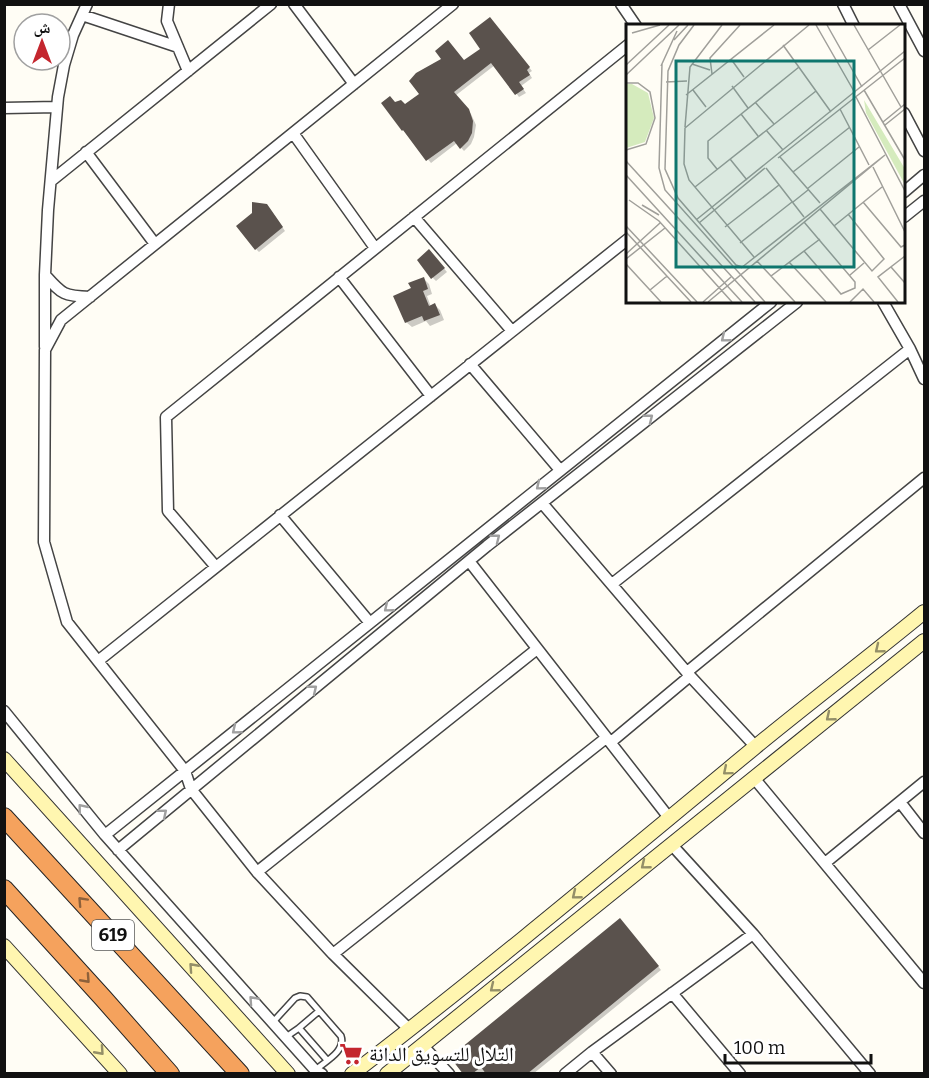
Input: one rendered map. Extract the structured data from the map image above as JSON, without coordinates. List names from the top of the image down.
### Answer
{
  "streets": {
    "highway": ["619"]
  },
  "places": {
    "supermarket": ["التلال للتسويق الدانة"]
  },
  "scale_bar": "100 m",
  "north": "top"
}
